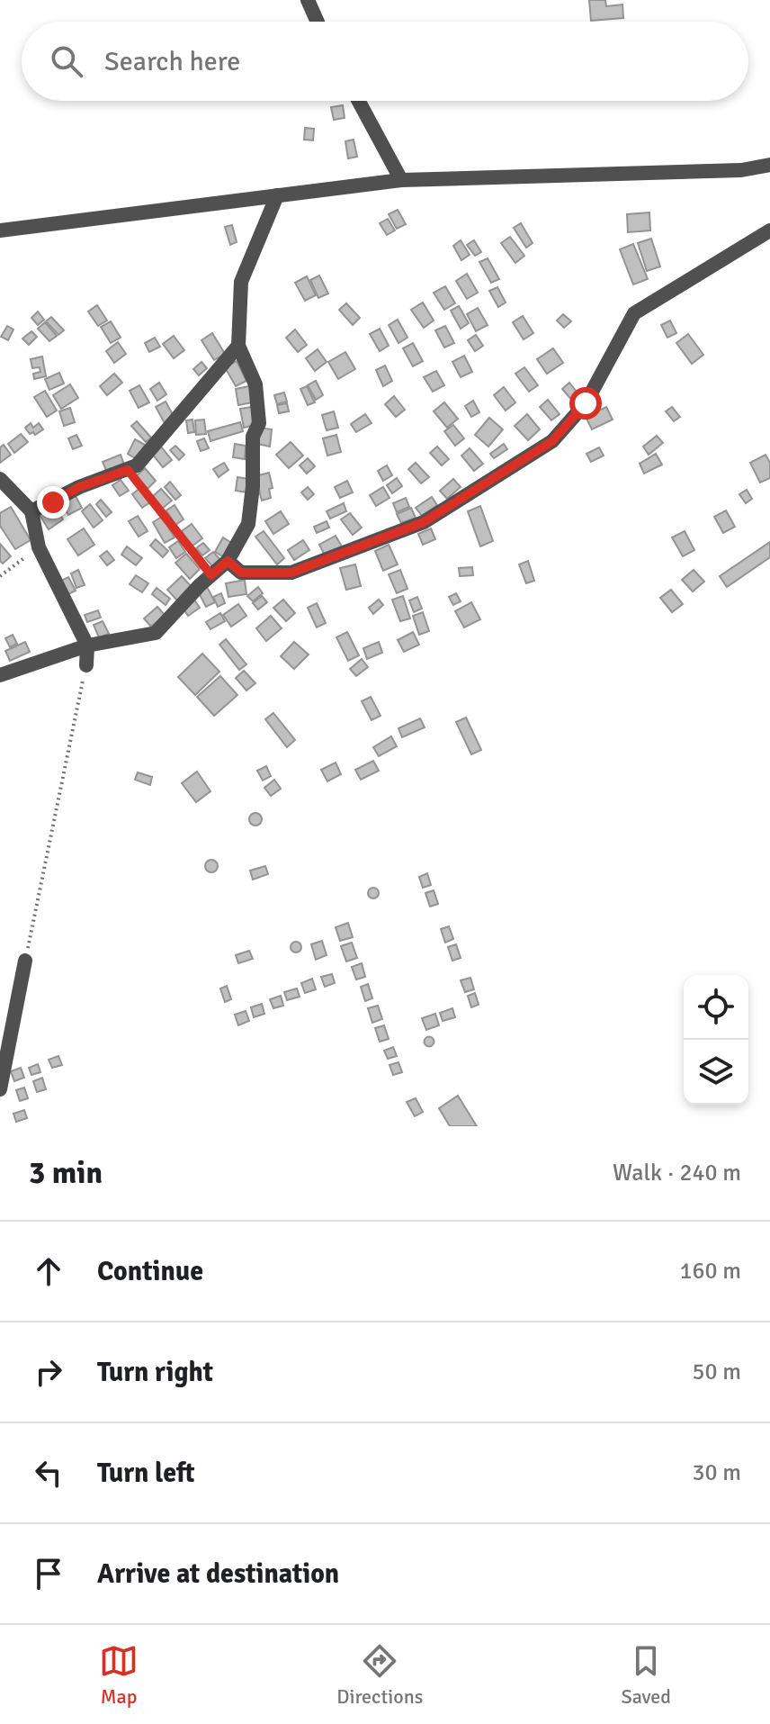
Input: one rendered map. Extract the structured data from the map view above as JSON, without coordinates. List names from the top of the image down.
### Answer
{
  "page": {
    "search": "Search here",
    "heading": ["3 min", "Walk · 240 m"],
    "list": [
      ["Continue", "160 m"],
      ["Turn right", "50 m"],
      ["Turn left", "30 m"],
      "Arrive at destination"
    ],
    "nav": ["Map", "Directions", "Saved"]
  }
}
